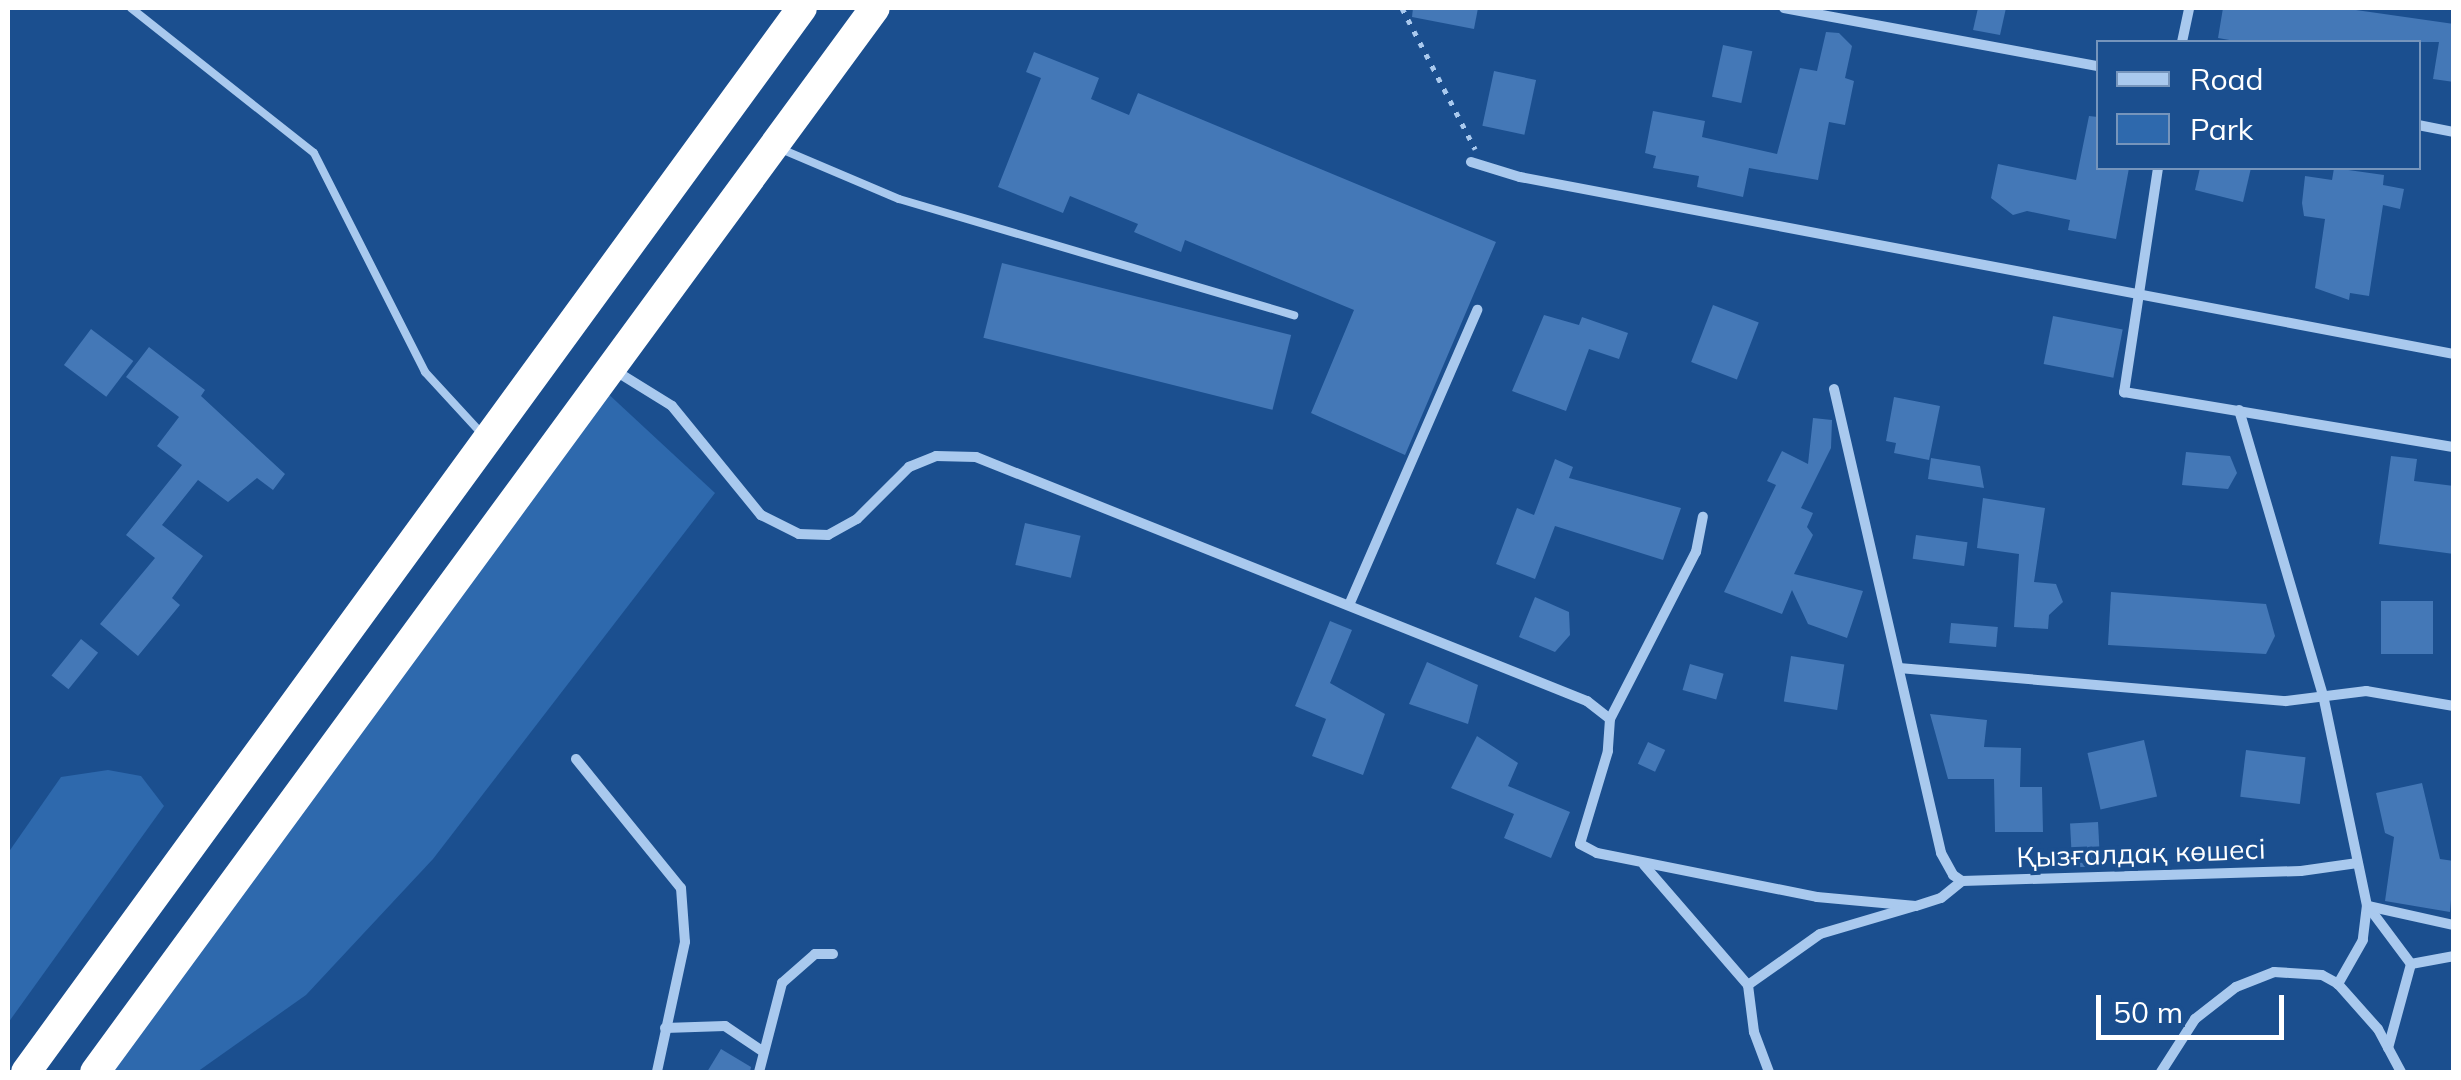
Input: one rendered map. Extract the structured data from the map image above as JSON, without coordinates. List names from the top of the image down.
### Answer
{
  "streets": {
    "street": ["Қызғалдақ көшесі"]
  },
  "legend": ["Road", "Park"],
  "scale_bar": "50 m"
}
